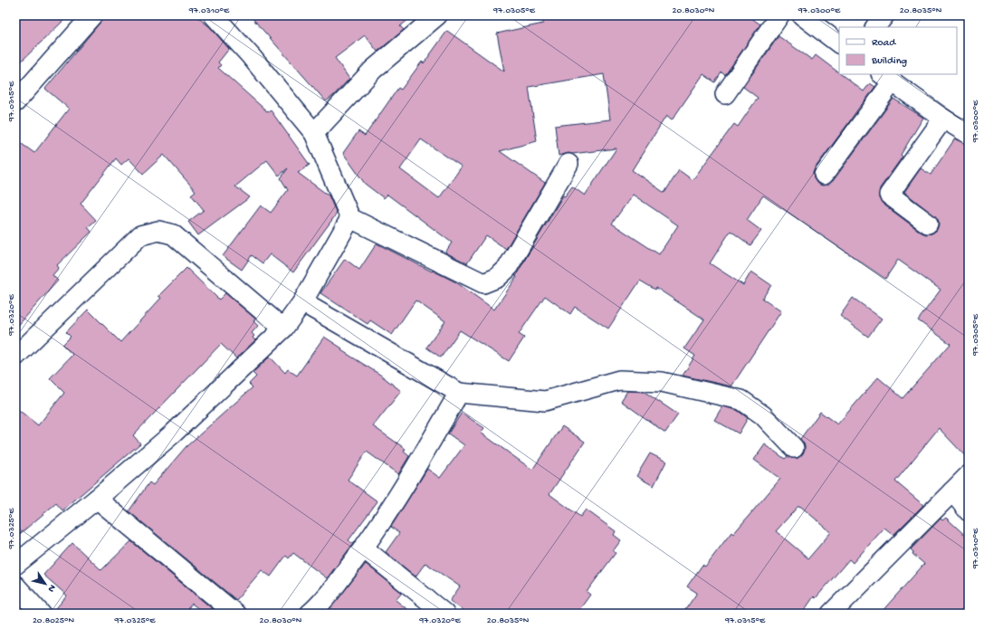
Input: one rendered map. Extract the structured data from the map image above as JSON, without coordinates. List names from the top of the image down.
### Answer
{
  "legend": ["Road", "Building"],
  "north": "bottom right",
  "coordinates": [
    "97.0310°E",
    "97.0305°E",
    "20.8030°N",
    "97.0300°E",
    "20.8035°N",
    "97.0315°E",
    "97.0320°E",
    "97.0325°E",
    "20.8025°N"
  ]
}
